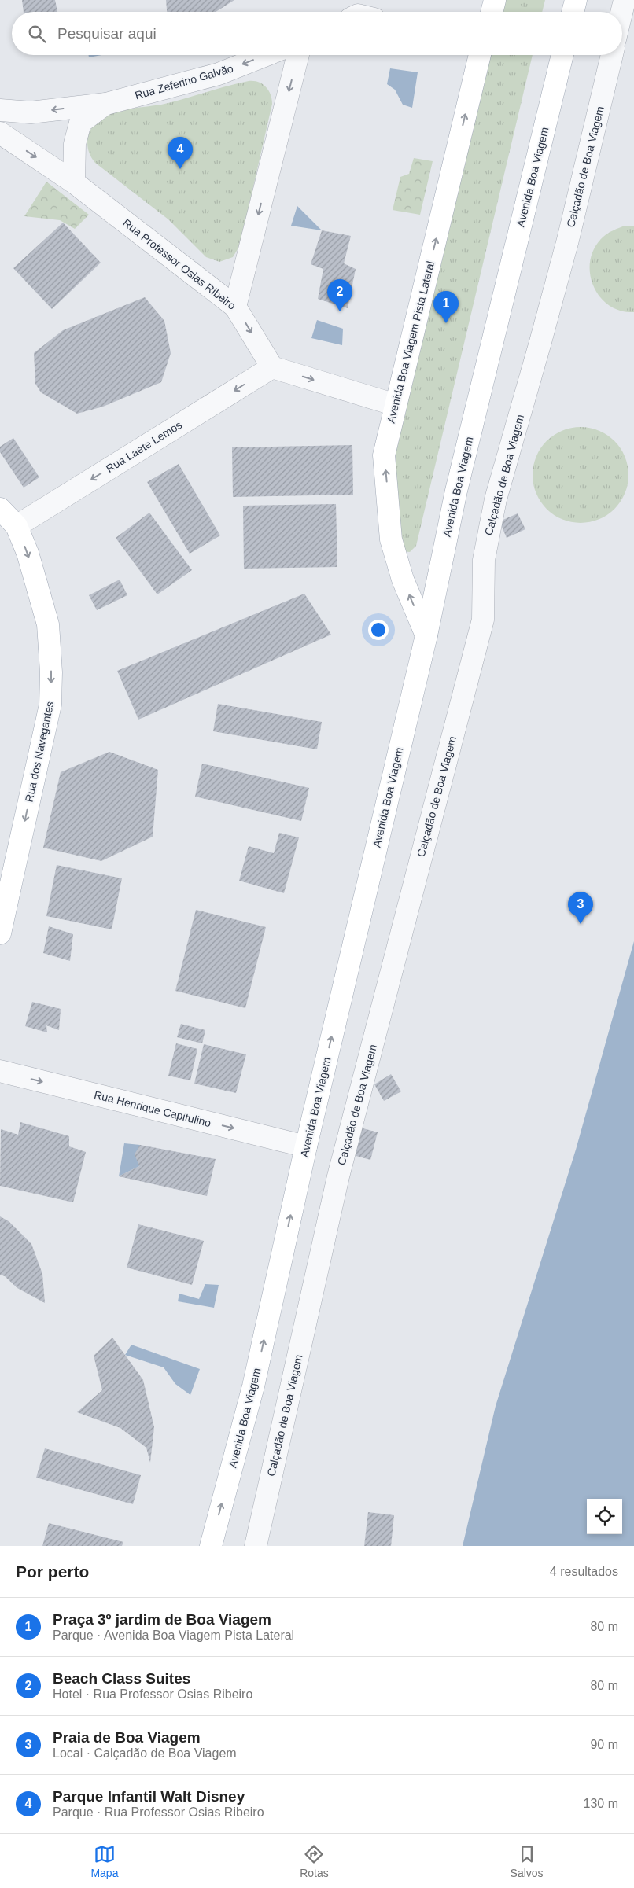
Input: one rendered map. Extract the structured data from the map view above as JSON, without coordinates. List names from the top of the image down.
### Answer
{
  "streets": {
    "main road": ["Avenida Boa Viagem", "Avenida Boa Viagem Pista Lateral", "Rua dos Navegantes"],
    "street": [
      "Rua Zeferino Galvão",
      "Calçadão de Boa Viagem",
      "Rua Professor Osias Ribeiro",
      "Rua Laete Lemos",
      "Rua Henrique Capitulino"
    ]
  },
  "crossings": [
    ["Rua Zeferino Galvão", "Rua Professor Osias Ribeiro"],
    ["Avenida Boa Viagem", "Avenida Boa Viagem Pista Lateral"],
    ["Avenida Boa Viagem", "Rua Henrique Capitulino"],
    ["Rua Professor Osias Ribeiro", "Rua Laete Lemos"],
    ["Rua Laete Lemos", "Rua dos Navegantes"]
  ],
  "one_way": [
    "Rua Zeferino Galvão",
    "Avenida Boa Viagem",
    "Rua Professor Osias Ribeiro",
    "Avenida Boa Viagem Pista Lateral",
    "Rua Laete Lemos",
    "Rua dos Navegantes",
    "Rua Henrique Capitulino"
  ],
  "page": {
    "search": "Pesquisar aqui",
    "pins": [
      "4",
      "2",
      "1",
      "3"
    ],
    "heading": ["Por perto", "4 resultados"],
    "list": [
      {
        "mark": "1",
        "name": "Praça 3º jardim de Boa Viagem",
        "note": "Parque · Avenida Boa Viagem Pista Lateral",
        "value": "80 m"
      },
      {
        "mark": "2",
        "name": "Beach Class Suites",
        "note": "Hotel · Rua Professor Osias Ribeiro",
        "value": "80 m"
      },
      {
        "mark": "3",
        "name": "Praia de Boa Viagem",
        "note": "Local · Calçadão de Boa Viagem",
        "value": "90 m"
      },
      {
        "mark": "4",
        "name": "Parque Infantil Walt Disney",
        "note": "Parque · Rua Professor Osias Ribeiro",
        "value": "130 m"
      }
    ],
    "nav": ["Mapa", "Rotas", "Salvos"]
  }
}
